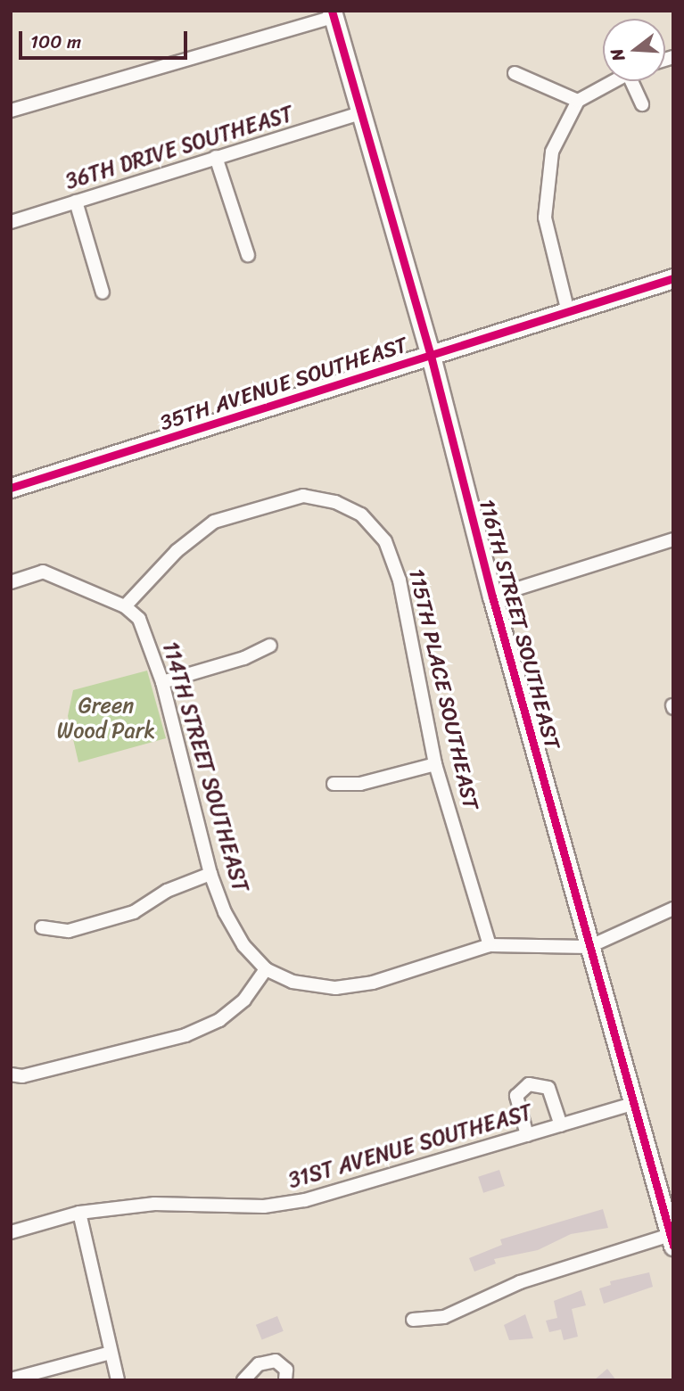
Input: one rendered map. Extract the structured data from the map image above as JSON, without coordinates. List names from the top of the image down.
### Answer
{
  "streets": {
    "street": [
      "36TH DRIVE SOUTHEAST",
      "35TH AVENUE SOUTHEAST",
      "116TH STREET SOUTHEAST",
      "115TH PLACE SOUTHEAST",
      "114TH STREET SOUTHEAST",
      "31ST AVENUE SOUTHEAST"
    ]
  },
  "crossings": [
    ["36TH DRIVE SOUTHEAST", "116TH STREET SOUTHEAST"],
    ["35TH AVENUE SOUTHEAST", "116TH STREET SOUTHEAST"],
    ["116TH STREET SOUTHEAST", "31ST AVENUE SOUTHEAST"],
    ["115TH PLACE SOUTHEAST", "114TH STREET SOUTHEAST"]
  ],
  "parks": ["Green Wood Park"],
  "scale_bar": "100 m",
  "north": "left"
}
